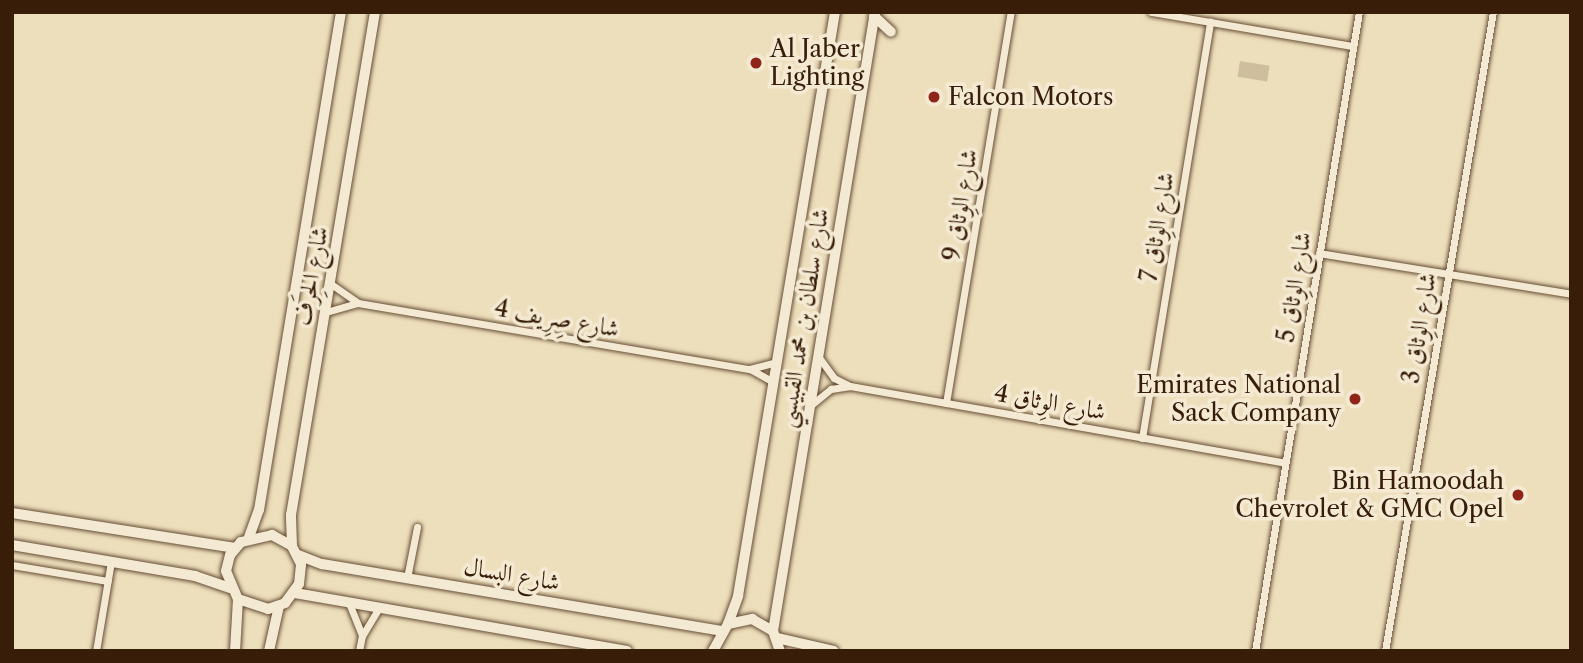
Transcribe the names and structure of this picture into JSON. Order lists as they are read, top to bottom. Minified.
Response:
{"streets":{"street":["شارع الوِثاق 9","شارع الوِثاق 7","شارع الحِرَف","شارع الوِثاق 5","شارع صِرِيف 4","شارع سلطان بن محمد القبيسي","شارع الوِثاق 3","شارع الوِثاق 4","شارع البسال"]},"crossings":[["شارع الوِثاق 9","شارع الوِثاق 4"],["شارع الوِثاق 7","شارع الوِثاق 4"],["شارع الحِرَف","شارع صِرِيف 4"],["شارع الحِرَف","شارع البسال"],["شارع الوِثاق 5","شارع الوِثاق 4"],["شارع صِرِيف 4","شارع سلطان بن محمد القبيسي"],["شارع سلطان بن محمد القبيسي","شارع الوِثاق 4"],["شارع سلطان بن محمد القبيسي","شارع البسال"]],"places":["Al Jaber Lighting","Falcon Motors","Emirates National Sack Company","Bin Hamoodah Chevrolet & GMC Opel"]}
